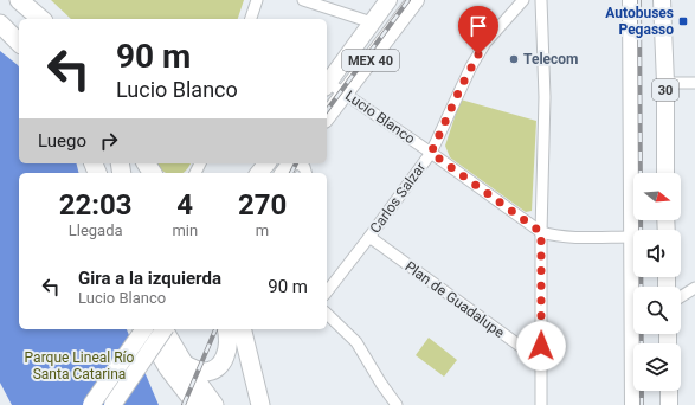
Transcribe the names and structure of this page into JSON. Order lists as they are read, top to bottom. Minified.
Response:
{"streets":{"main road":["MEX 40","30"],"street":["Lucio Blanco","Carlos Salzar","Plan de Guadalupe"]},"crossings":[["MEX 40","Lucio Blanco"],["Lucio Blanco","Carlos Salzar"],["Carlos Salzar","Plan de Guadalupe"]],"parks":["Parque Lineal Río Santa Catarina"],"places":{"transit":["Autobuses Pegasso"],"other":["Telecom"]},"north":"right","page":{"turn":["90 m","Lucio Blanco"],"then":"Luego","eta":["22:03","Llegada","4","min","270","m"],"list":[{"name":"Gira a la izquierda","note":"Lucio Blanco","value":"90 m"}]}}
